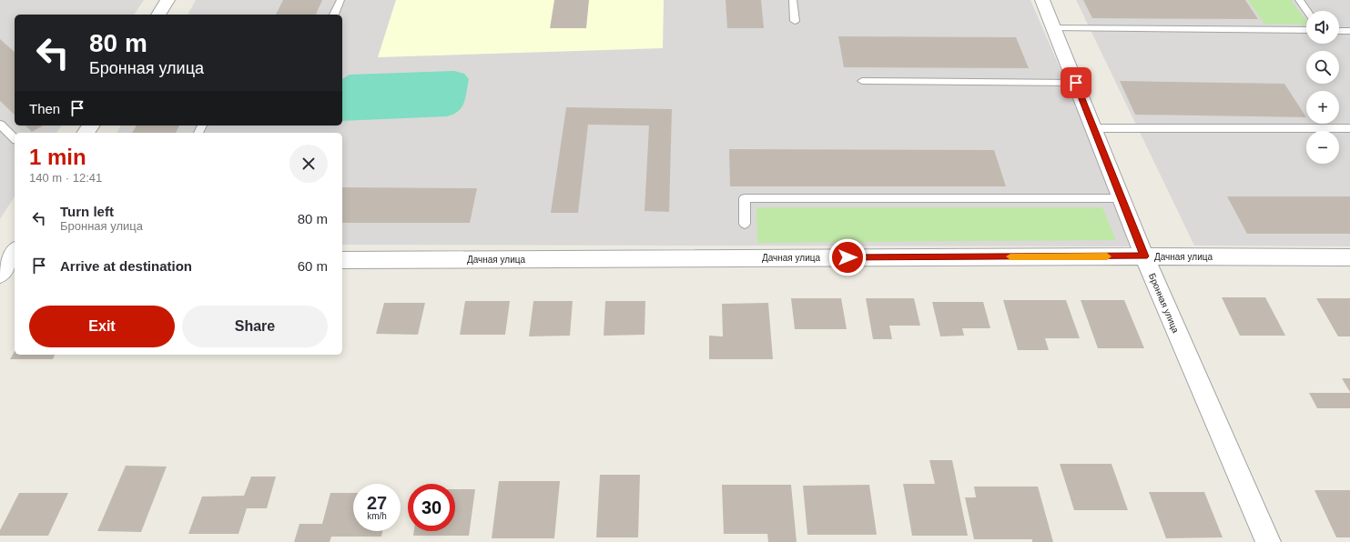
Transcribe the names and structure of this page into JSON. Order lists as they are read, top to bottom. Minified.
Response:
{"streets":{"street":["Дачная улица","Бронная улица"]},"crossings":[["Дачная улица","Бронная улица"]],"page":{"map_buttons":["+","−"],"turn":["80 m","Бронная улица"],"then":"Then","heading":["1 min","140 m · 12:41"],"list":[{"name":"Turn left","note":"Бронная улица","value":"80 m"},{"name":"Arrive at destination","value":"60 m"}],"buttons":["Exit","Share"],"speed":"27 km/h","limit":"30"}}
